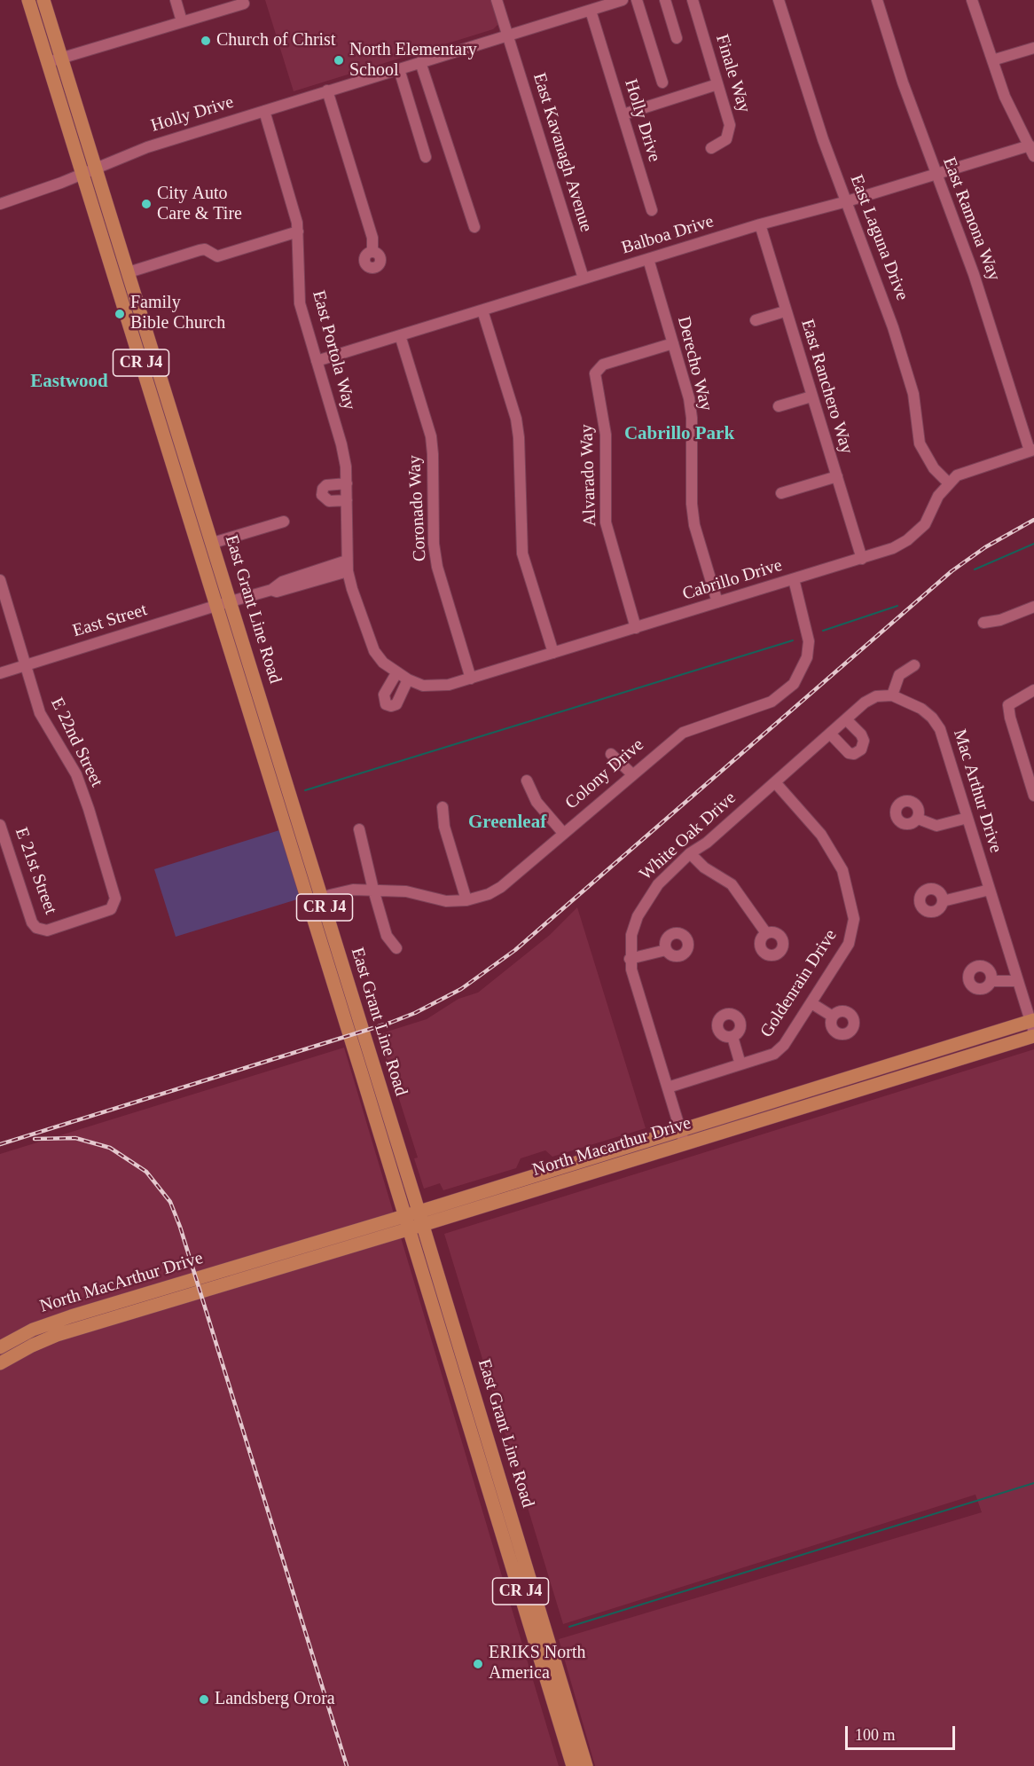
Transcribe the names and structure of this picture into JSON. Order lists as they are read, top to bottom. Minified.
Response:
{"streets":{"main road":["CR J4","East Grant Line Road","North Macarthur Drive","North MacArthur Drive"],"street":["Finale Way","Holly Drive","East Kavanagh Avenue","East Ramona Way","Balboa Drive","East Laguna Drive","East Portola Way","Derecho Way","East Ranchero Way","Alvarado Way","Coronado Way","Cabrillo Drive","East Street","E 22nd Street","Colony Drive","Mac Arthur Drive","White Oak Drive","E 21st Street","Goldenrain Drive"]},"crossings":[["Finale Way","Holly Drive"],["Holly Drive","East Kavanagh Avenue"],["Holly Drive","East Portola Way"],["Holly Drive","CR J4"],["Holly Drive","East Grant Line Road"],["East Kavanagh Avenue","Balboa Drive"],["East Ramona Way","Balboa Drive"],["East Ramona Way","Cabrillo Drive"],["Balboa Drive","East Laguna Drive"],["Balboa Drive","East Portola Way"],["Balboa Drive","Derecho Way"],["Balboa Drive","East Ranchero Way"],["Balboa Drive","Coronado Way"],["East Laguna Drive","Cabrillo Drive"],["East Portola Way","Cabrillo Drive"],["East Portola Way","East Street"],["CR J4","East Grant Line Road"],["Derecho Way","Alvarado Way"],["Derecho Way","Cabrillo Drive"],["East Ranchero Way","Cabrillo Drive"],["Alvarado Way","Cabrillo Drive"],["Coronado Way","Cabrillo Drive"],["Cabrillo Drive","Colony Drive"],["East Grant Line Road","East Street"],["East Grant Line Road","Colony Drive"],["East Grant Line Road","North Macarthur Drive"],["East Street","E 22nd Street"],["E 22nd Street","E 21st Street"],["Mac Arthur Drive","White Oak Drive"],["Mac Arthur Drive","North Macarthur Drive"],["White Oak Drive","Goldenrain Drive"],["White Oak Drive","North Macarthur Drive"],["North Macarthur Drive","North MacArthur Drive"]],"districts":["Eastwood","Cabrillo Park","Greenleaf"],"places":["Church of Christ","North Elementary School","City Auto Care & Tire","Family Bible Church","ERIKS North America","Landsberg Orora"],"scale_bar":"100 m"}
